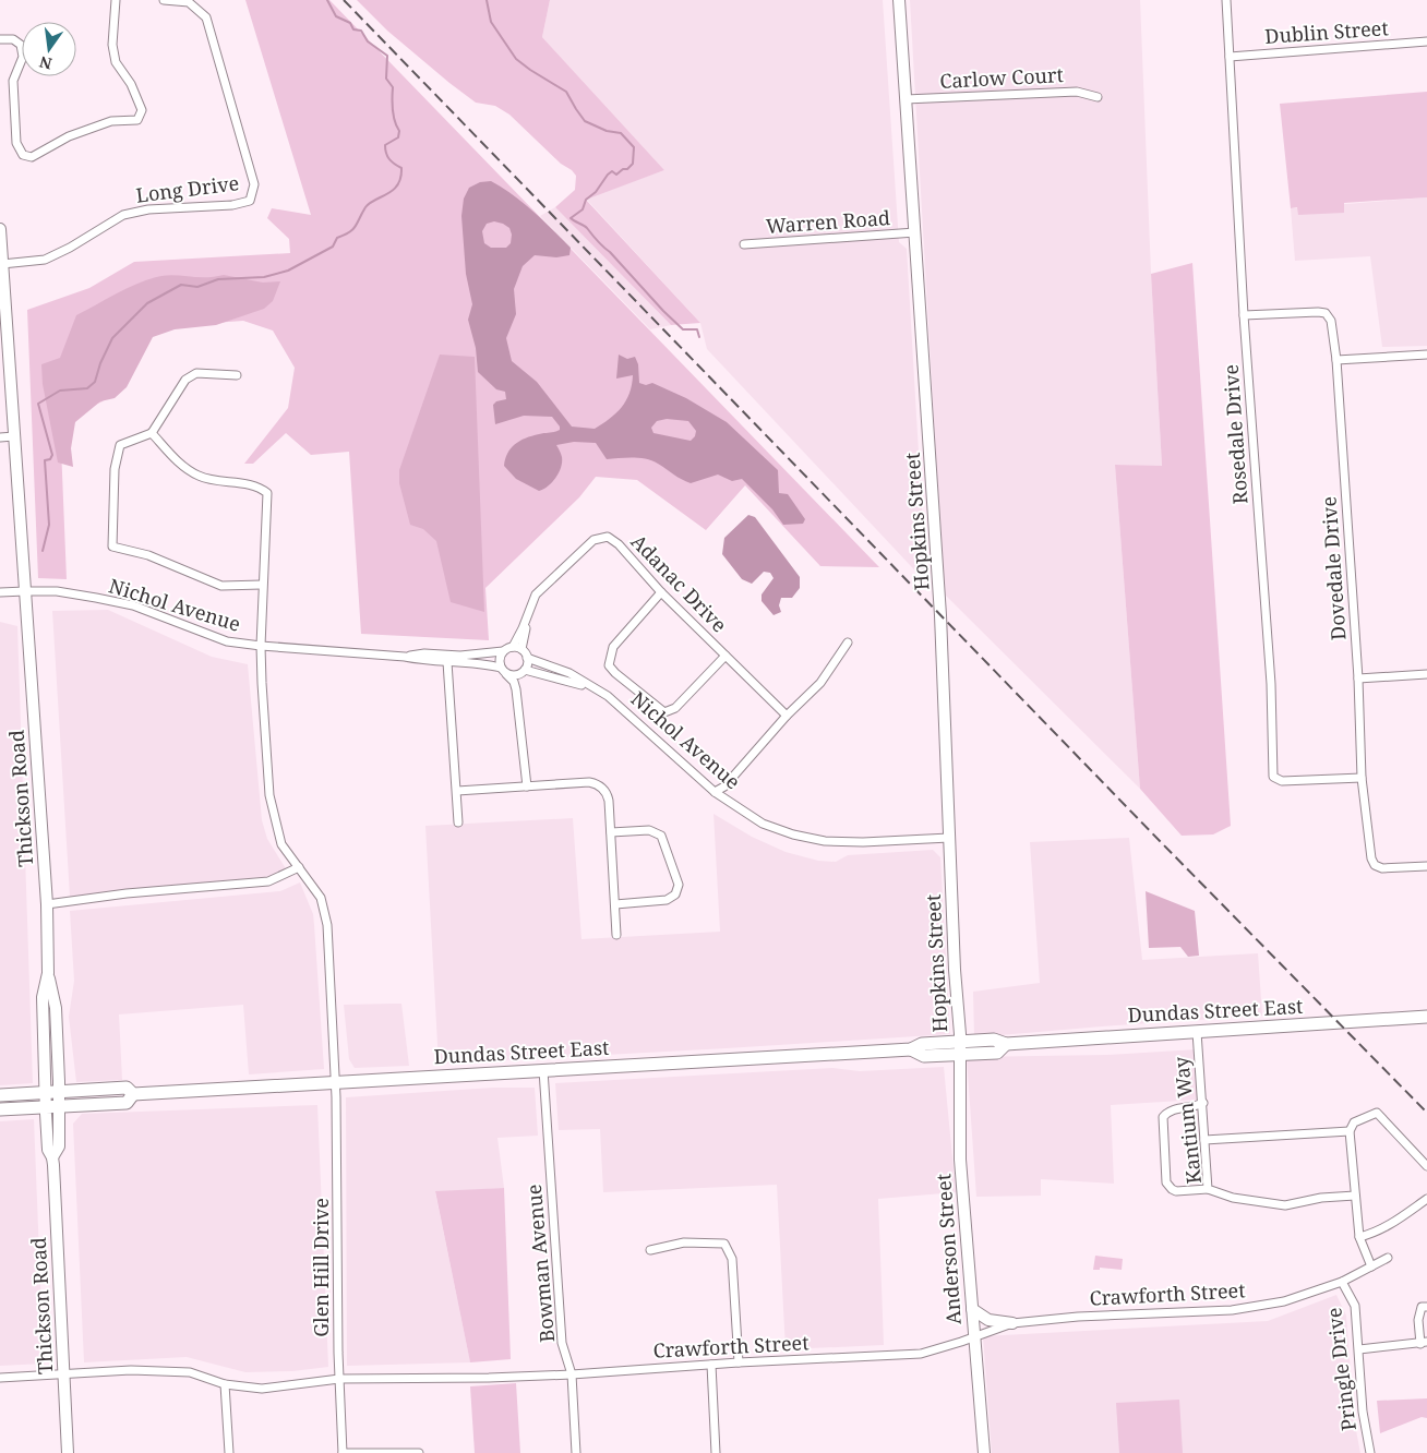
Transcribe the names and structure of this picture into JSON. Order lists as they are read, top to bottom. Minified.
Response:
{"streets":{"main road":["Hopkins Street","Thickson Road","Dundas Street East","Anderson Street"],"street":["Dublin Street","Carlow Court","Long Drive","Warren Road","Rosedale Drive","Dovedale Drive","Adanac Drive","Nichol Avenue","Kantium Way","Bowman Avenue","Glen Hill Drive","Crawforth Street","Pringle Drive"]},"crossings":[["Dublin Street","Rosedale Drive"],["Carlow Court","Hopkins Street"],["Long Drive","Thickson Road"],["Warren Road","Hopkins Street"],["Rosedale Drive","Dovedale Drive"],["Hopkins Street","Nichol Avenue"],["Hopkins Street","Dundas Street East"],["Hopkins Street","Anderson Street"],["Adanac Drive","Nichol Avenue"],["Nichol Avenue","Thickson Road"],["Nichol Avenue","Glen Hill Drive"],["Thickson Road","Dundas Street East"],["Thickson Road","Crawforth Street"],["Dundas Street East","Kantium Way"],["Dundas Street East","Anderson Street"],["Dundas Street East","Bowman Avenue"],["Dundas Street East","Glen Hill Drive"],["Anderson Street","Crawforth Street"],["Bowman Avenue","Crawforth Street"],["Glen Hill Drive","Crawforth Street"],["Crawforth Street","Pringle Drive"]],"north":"bottom"}
